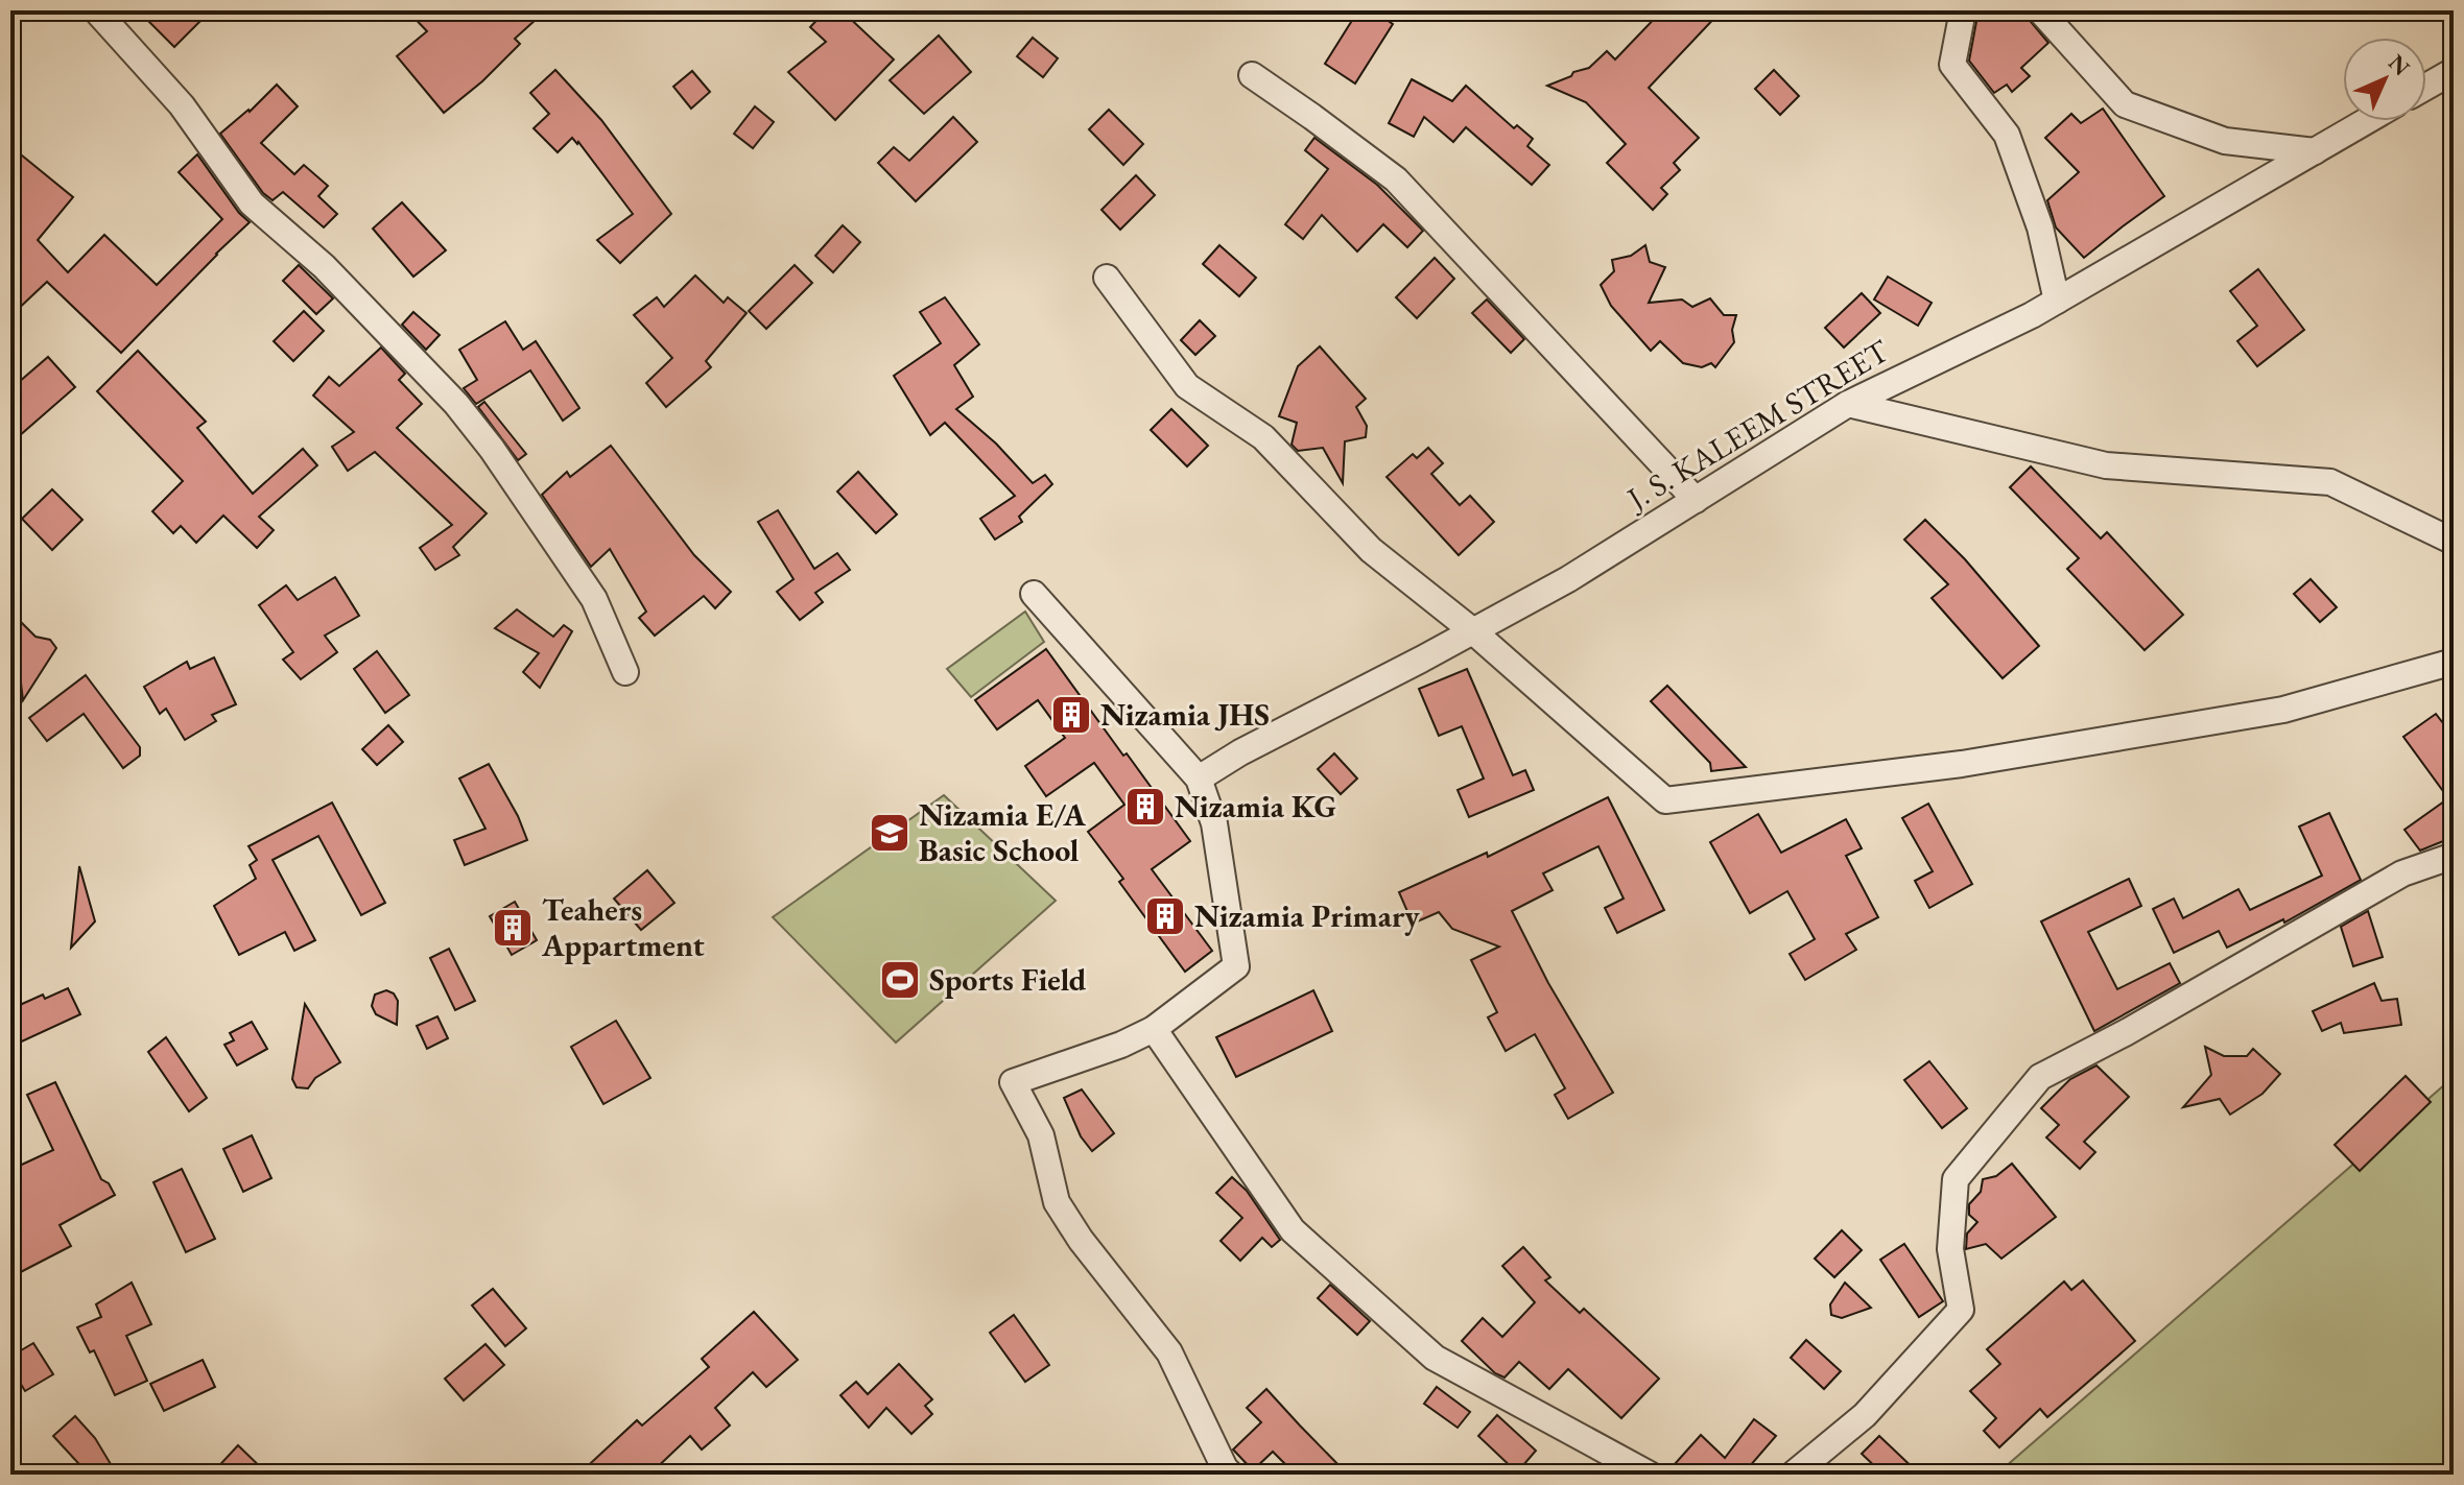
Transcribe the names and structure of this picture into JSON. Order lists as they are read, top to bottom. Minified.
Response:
{"streets":{"street":["J. S. KALEEM STREET"]},"places":{"building":["Nizamia JHS","Nizamia KG","Nizamia Primary","Teahers Appartment"],"school or university":["Nizamia E/A Basic School"],"sports":["Sports Field"]},"north":"top right"}
